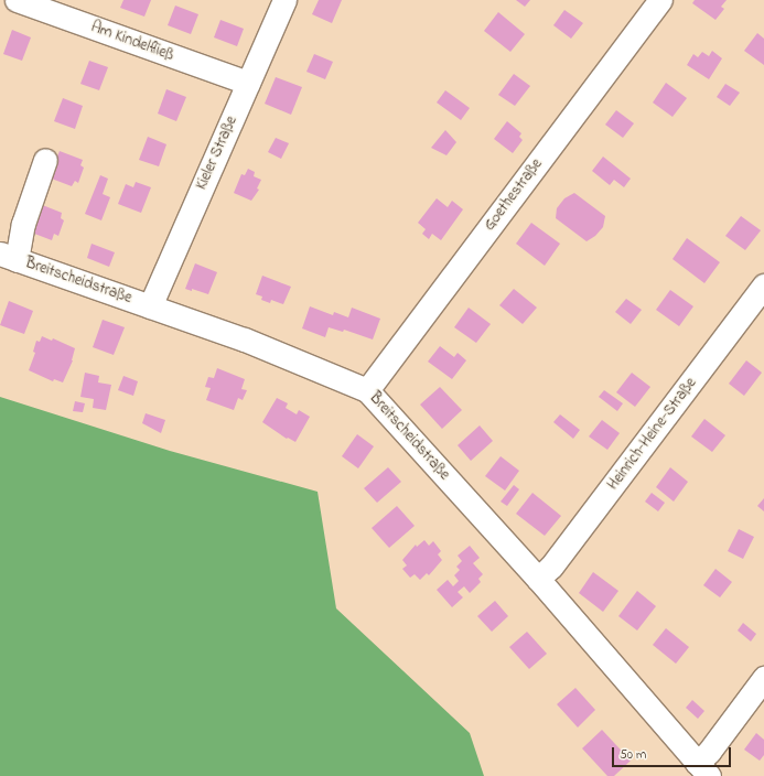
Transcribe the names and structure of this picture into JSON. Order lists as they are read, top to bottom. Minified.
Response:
{"streets":{"street":["Am Kindelfließ","Kieler Straße","Goethestraße","Breitscheidstraße","Heinrich-Heine-Straße"]},"crossings":[["Am Kindelfließ","Kieler Straße"],["Kieler Straße","Breitscheidstraße"],["Goethestraße","Breitscheidstraße"],["Breitscheidstraße","Heinrich-Heine-Straße"]],"scale_bar":"50 m"}
